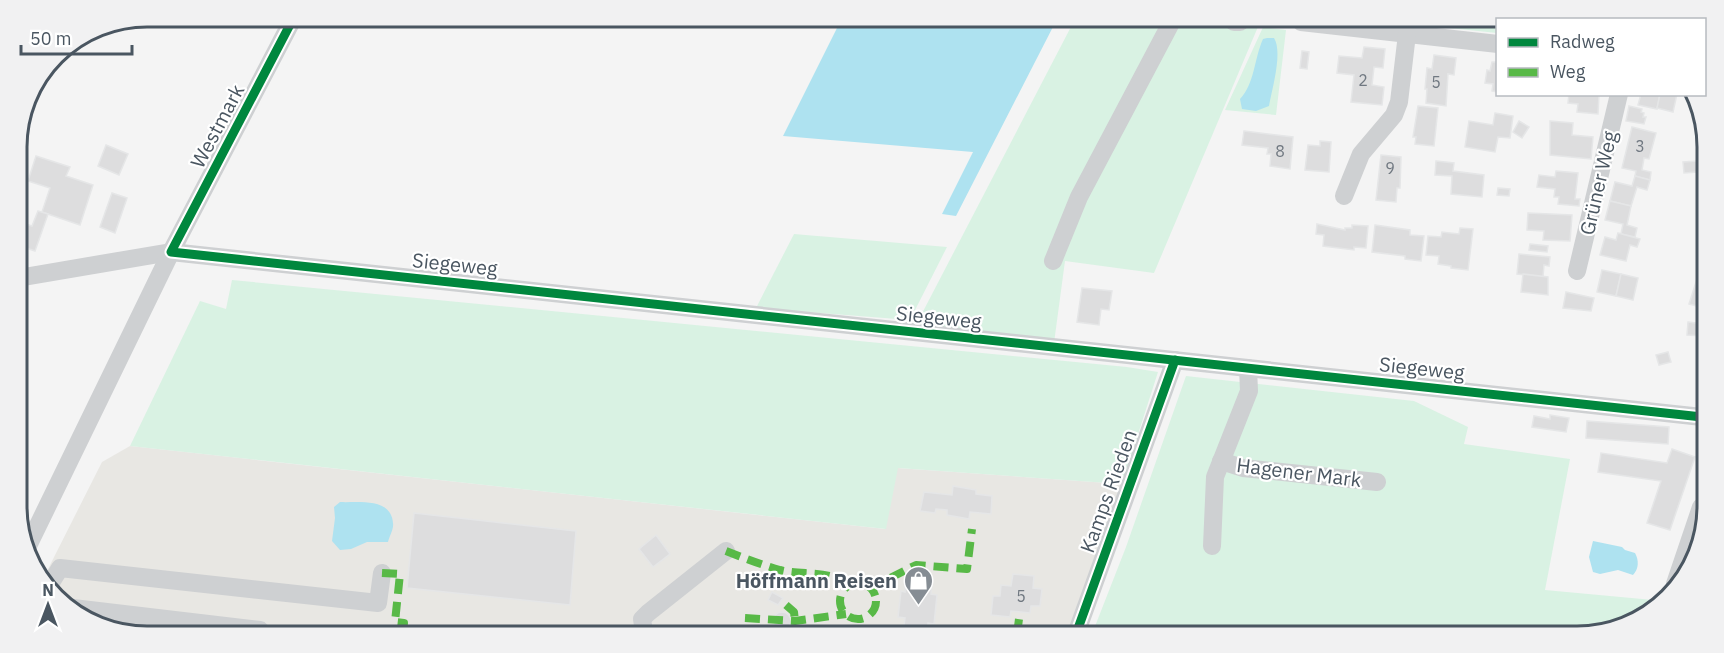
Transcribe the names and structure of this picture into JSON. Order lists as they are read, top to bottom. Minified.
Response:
{"streets":{"street":["Westmark","Grüner Weg","Siegeweg","Hagener Mark","Kamps Rieden"]},"crossings":[["Westmark","Siegeweg"],["Siegeweg","Hagener Mark"],["Siegeweg","Kamps Rieden"]],"places":{"shop":["Höffmann Reisen"]},"house_numbers":["2","5","3","8","9","5"],"legend":["Radweg","Weg"],"scale_bar":"50 m","north":"top"}
